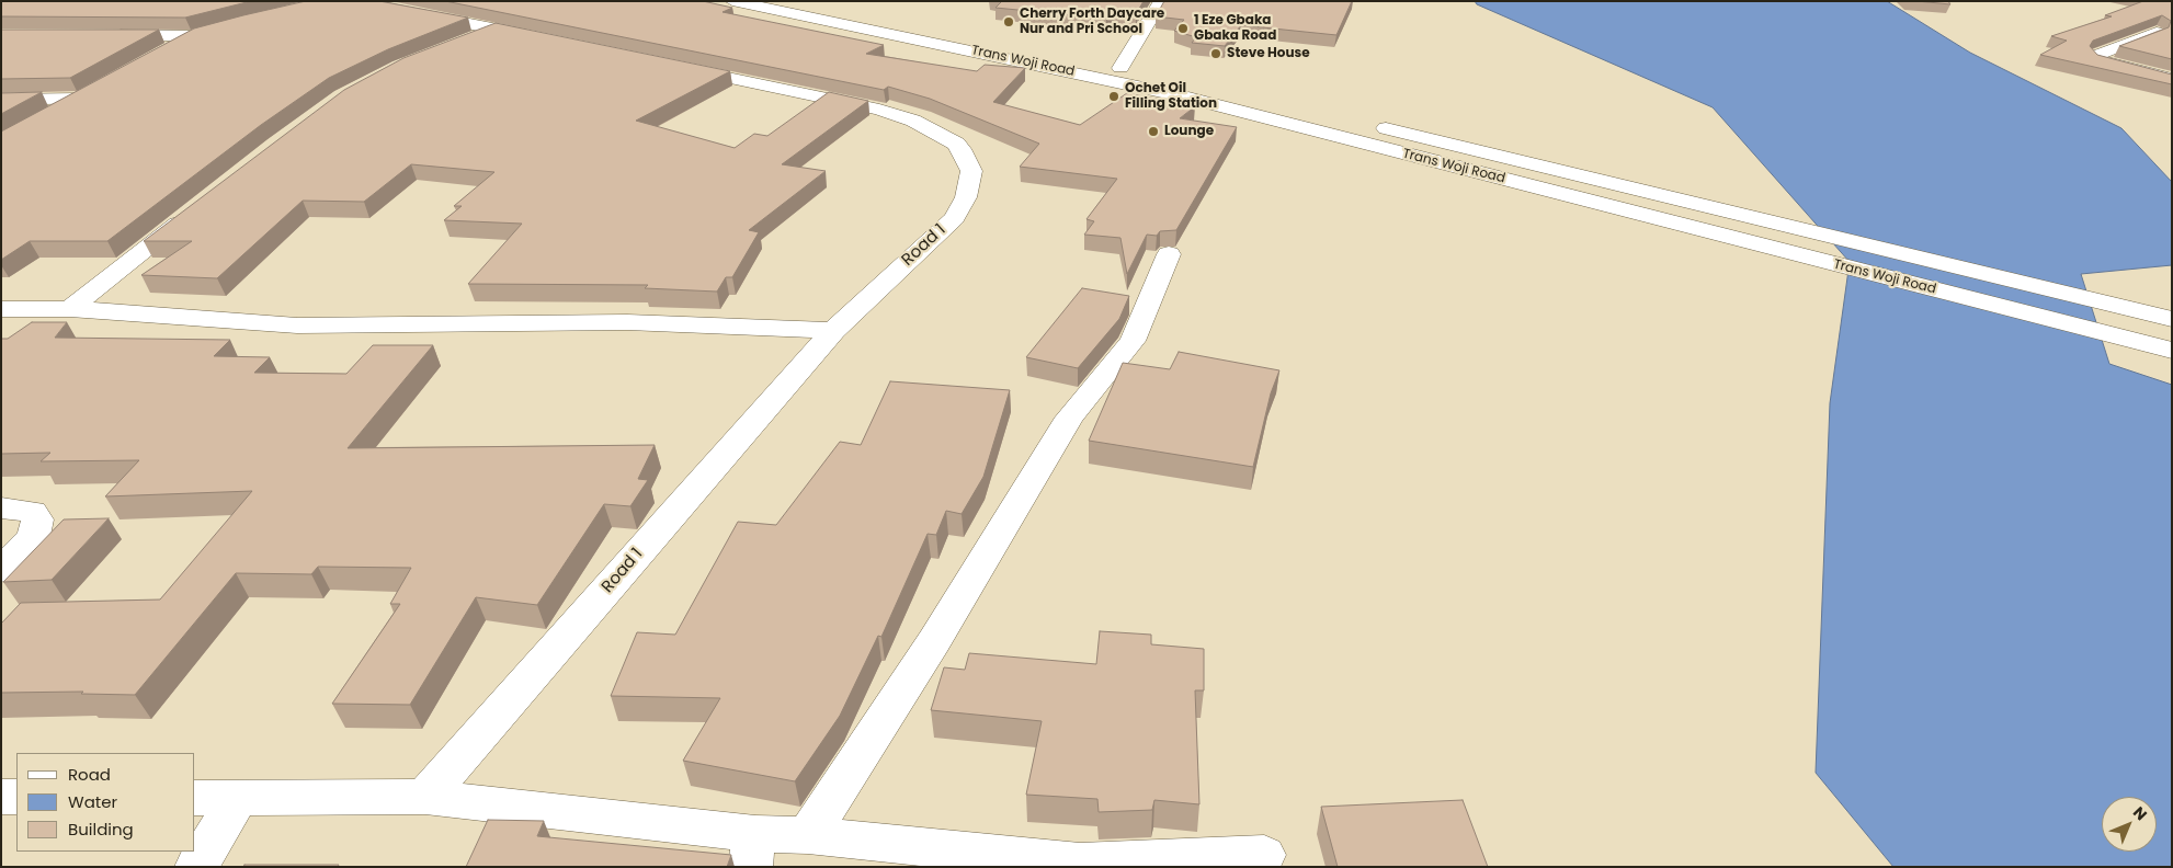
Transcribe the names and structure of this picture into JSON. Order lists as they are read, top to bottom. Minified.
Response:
{"streets":{"street":["Trans Woji Road","Road 1"]},"places":["Cherry Forth Daycare Nur and Pri School","1 Eze Gbaka Gbaka Road","Steve House","Ochet Oil Filling Station","Lounge"],"legend":["Road","Water","Building"],"north":"top right"}
